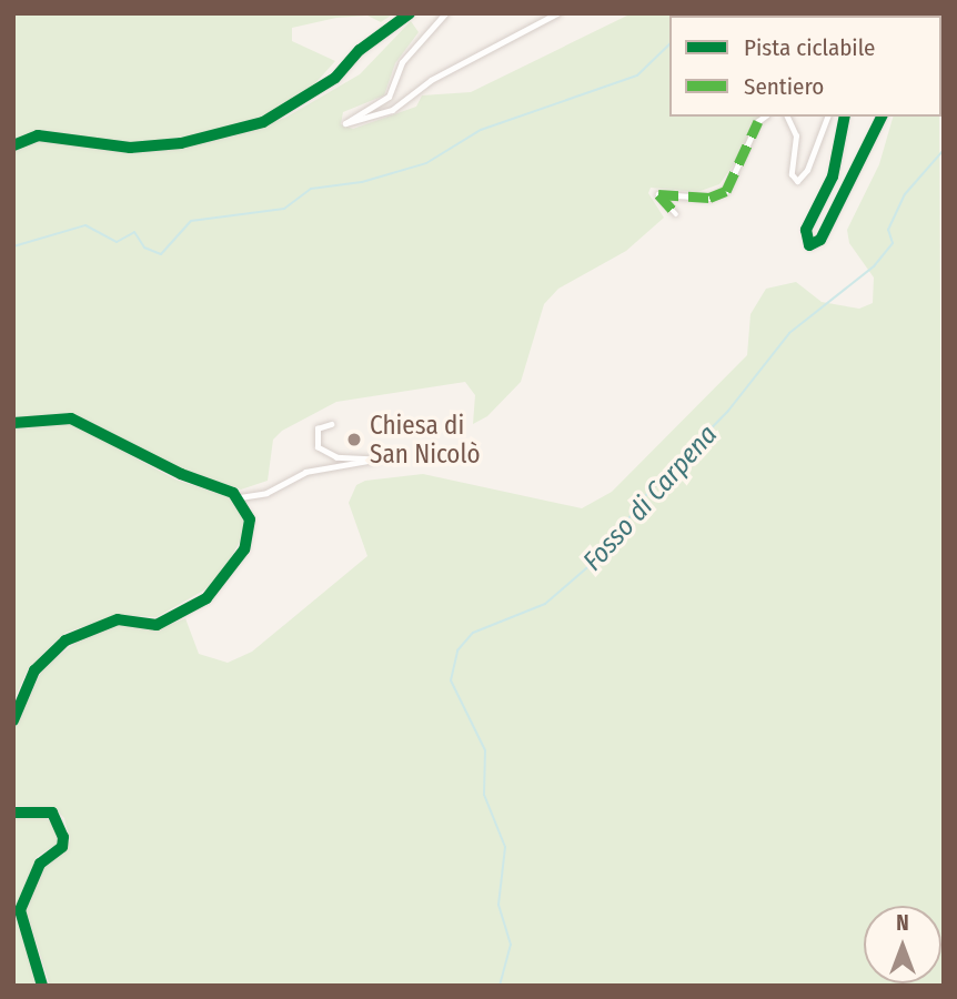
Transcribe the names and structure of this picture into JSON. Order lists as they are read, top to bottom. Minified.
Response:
{"water":["Fosso di Carpena"],"places":["Chiesa di San Nicolò"],"legend":["Pista ciclabile","Sentiero"],"north":"top"}
